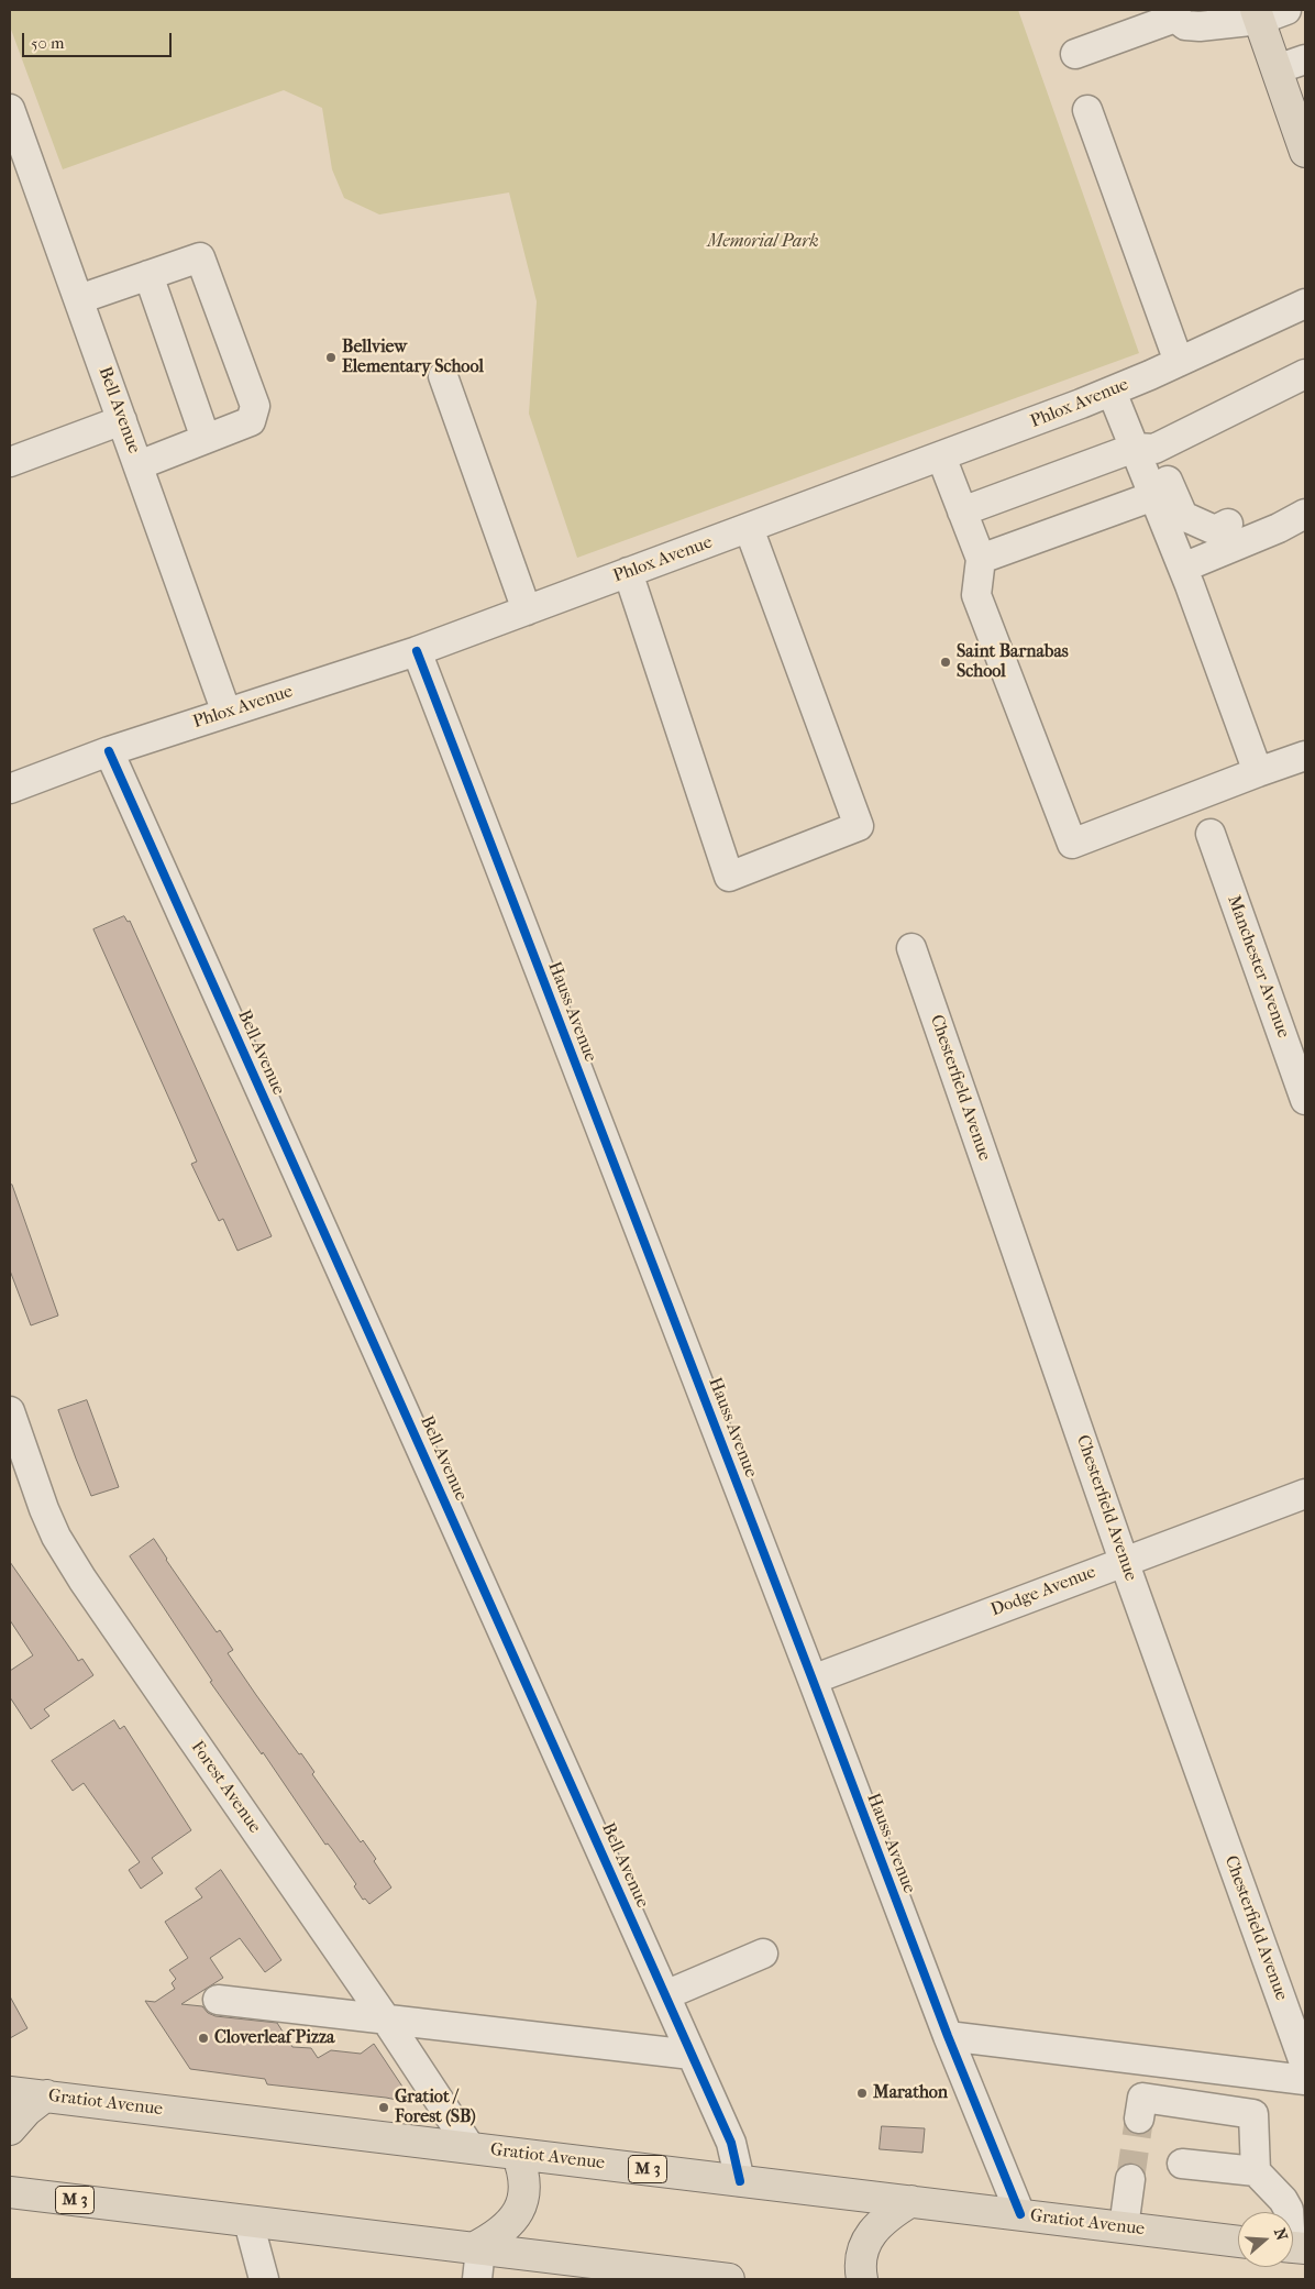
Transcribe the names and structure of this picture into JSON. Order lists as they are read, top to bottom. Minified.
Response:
{"streets":{"main road":["Gratiot Avenue","M 3"],"street":["Phlox Avenue","Bell Avenue","Manchester Avenue","Hauss Avenue","Chesterfield Avenue","Dodge Avenue","Forest Avenue"]},"crossings":[["Phlox Avenue","Bell Avenue"],["Phlox Avenue","Hauss Avenue"],["Bell Avenue","Gratiot Avenue"],["Hauss Avenue","Dodge Avenue"],["Hauss Avenue","Gratiot Avenue"],["Chesterfield Avenue","Dodge Avenue"],["Forest Avenue","Gratiot Avenue"]],"parks":["Memorial Park"],"places":["Bellview Elementary School","Saint Barnabas School","Cloverleaf Pizza","Marathon","Gratiot / Forest (SB)"],"scale_bar":"50 m","north":"right"}
